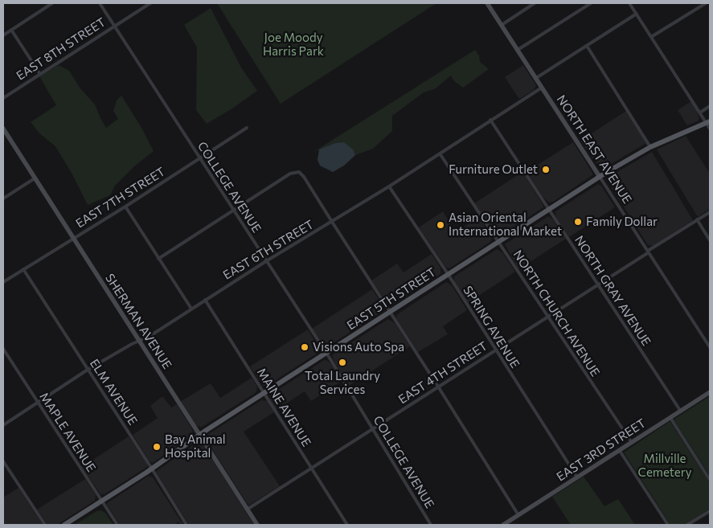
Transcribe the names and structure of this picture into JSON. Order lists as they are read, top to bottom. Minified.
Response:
{"streets":{"main road":["EAST 5TH STREET"],"street":["EAST 8TH STREET","NORTH EAST AVENUE","COLLEGE AVENUE","EAST 7TH STREET","EAST 6TH STREET","NORTH GRAY AVENUE","NORTH CHURCH AVENUE","SHERMAN AVENUE","SPRING AVENUE","EAST 4TH STREET","ELM AVENUE","MAINE AVENUE","MAPLE AVENUE","EAST 3RD STREET"]},"crossings":[["EAST 8TH STREET","COLLEGE AVENUE"],["NORTH EAST AVENUE","EAST 6TH STREET"],["NORTH EAST AVENUE","EAST 5TH STREET"],["NORTH EAST AVENUE","EAST 4TH STREET"],["COLLEGE AVENUE","EAST 7TH STREET"],["COLLEGE AVENUE","EAST 6TH STREET"],["COLLEGE AVENUE","EAST 5TH STREET"],["COLLEGE AVENUE","EAST 4TH STREET"],["EAST 7TH STREET","SHERMAN AVENUE"],["EAST 7TH STREET","ELM AVENUE"],["EAST 6TH STREET","NORTH GRAY AVENUE"],["EAST 6TH STREET","NORTH CHURCH AVENUE"],["EAST 6TH STREET","SHERMAN AVENUE"],["EAST 6TH STREET","SPRING AVENUE"],["EAST 6TH STREET","ELM AVENUE"],["EAST 6TH STREET","MAINE AVENUE"],["EAST 6TH STREET","MAPLE AVENUE"],["NORTH GRAY AVENUE","EAST 5TH STREET"],["NORTH GRAY AVENUE","EAST 4TH STREET"],["NORTH GRAY AVENUE","EAST 3RD STREET"],["EAST 5TH STREET","NORTH CHURCH AVENUE"],["EAST 5TH STREET","SHERMAN AVENUE"],["EAST 5TH STREET","SPRING AVENUE"],["EAST 5TH STREET","ELM AVENUE"],["EAST 5TH STREET","MAINE AVENUE"],["EAST 5TH STREET","MAPLE AVENUE"],["NORTH CHURCH AVENUE","EAST 4TH STREET"],["NORTH CHURCH AVENUE","EAST 3RD STREET"],["SHERMAN AVENUE","EAST 4TH STREET"],["SPRING AVENUE","EAST 4TH STREET"],["SPRING AVENUE","EAST 3RD STREET"],["EAST 4TH STREET","MAINE AVENUE"]],"parks":["Joe Moody Harris Park","Millville Cemetery"],"places":["Furniture Outlet","Family Dollar","Asian Oriental International Market","Visions Auto Spa","Total Laundry Services","Bay Animal Hospital"]}
